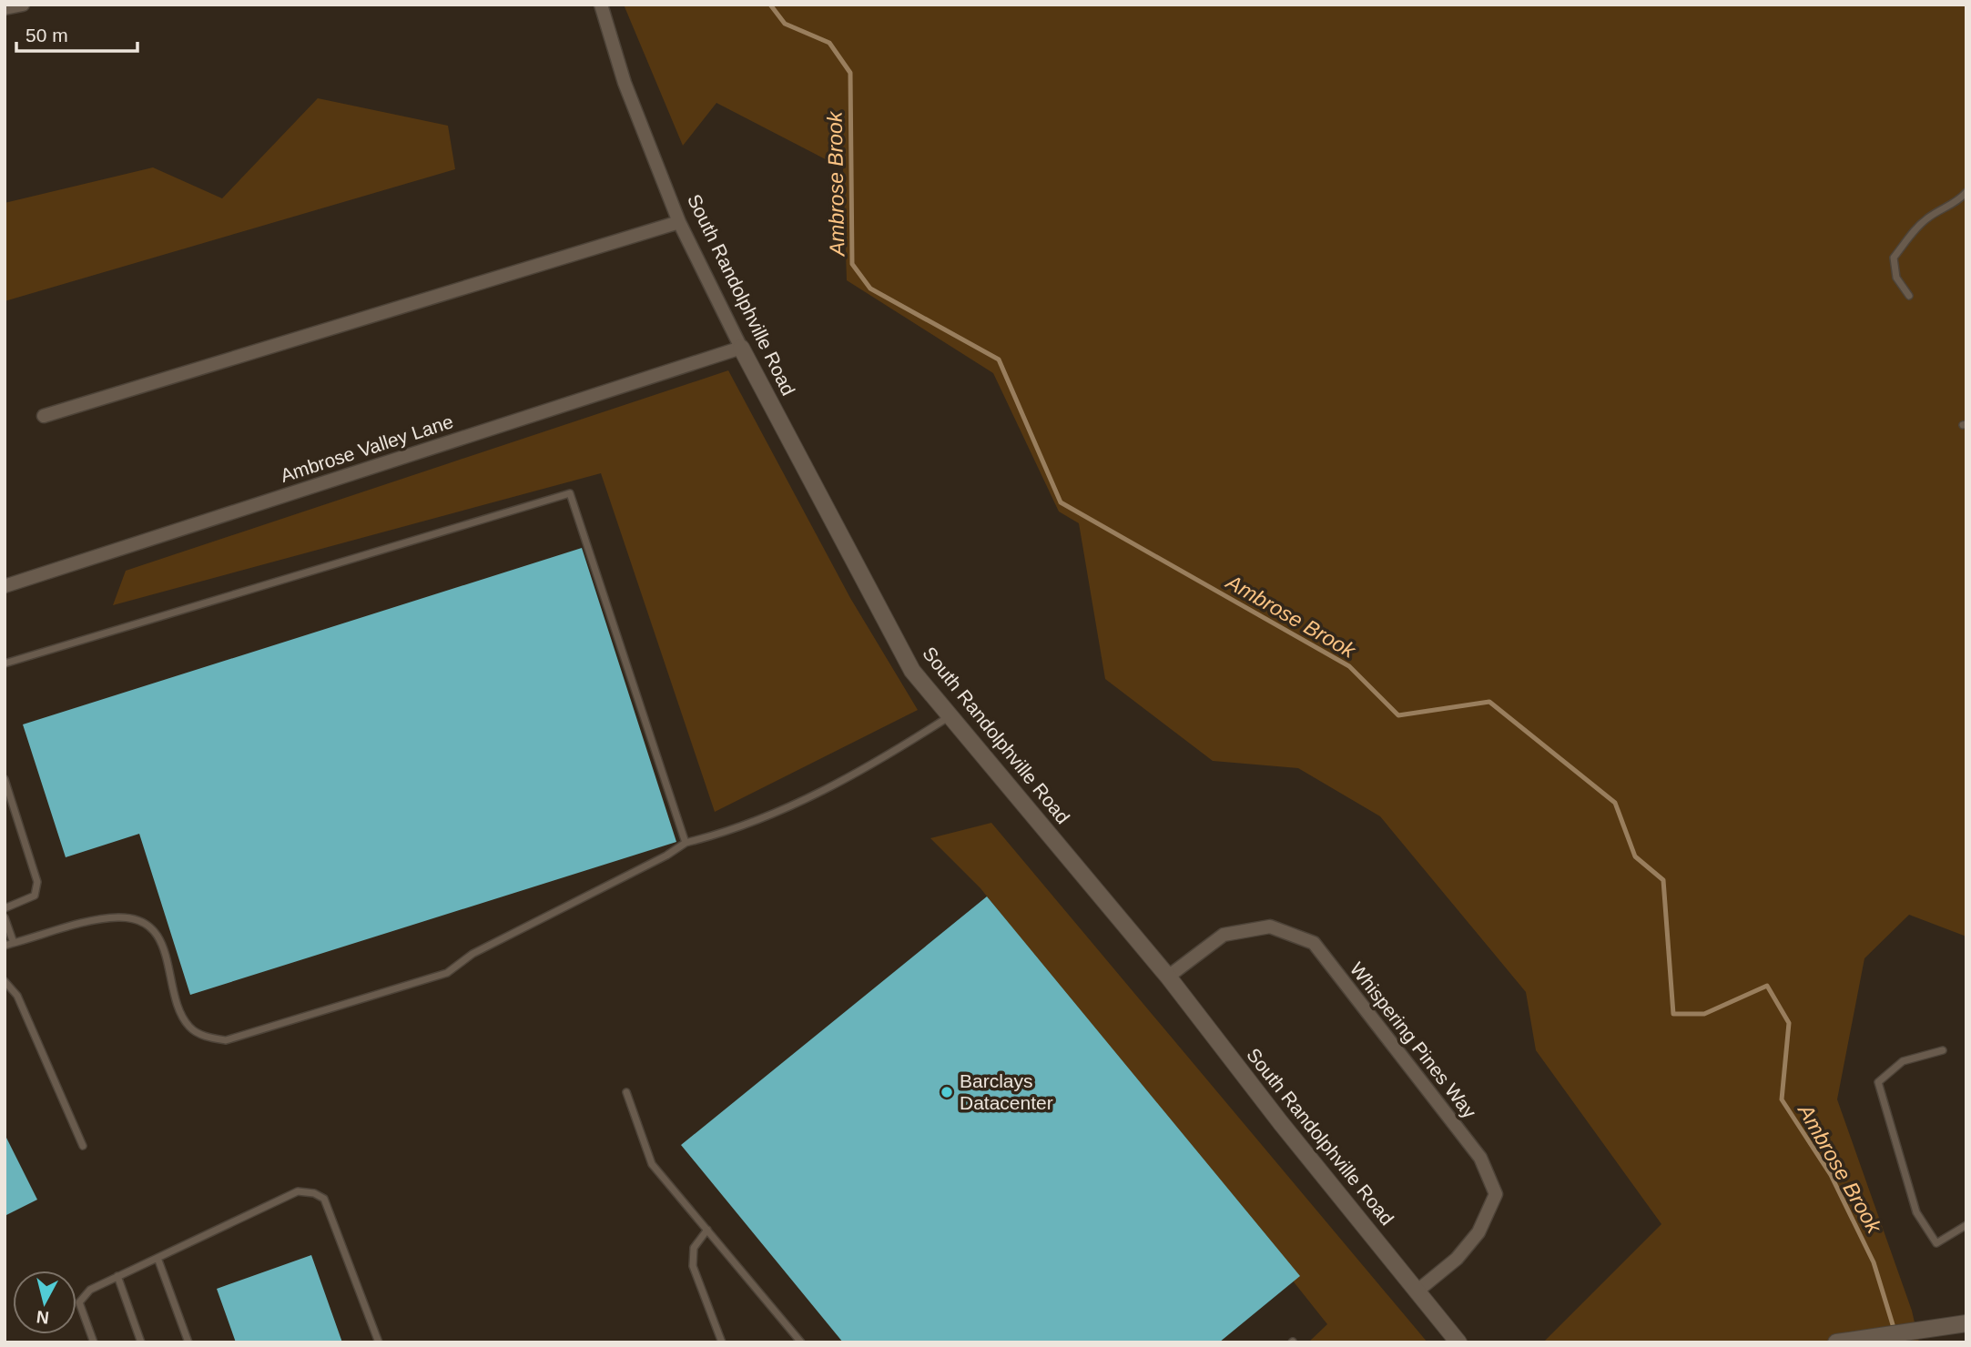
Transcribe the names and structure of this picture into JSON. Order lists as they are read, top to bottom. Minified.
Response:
{"streets":{"street":["South Randolphville Road","Ambrose Valley Lane","Whispering Pines Way"]},"crossings":[["South Randolphville Road","Ambrose Valley Lane"],["South Randolphville Road","Whispering Pines Way"]],"water":["Ambrose Brook"],"places":["Barclays Datacenter"],"scale_bar":"50 m","north":"bottom"}
